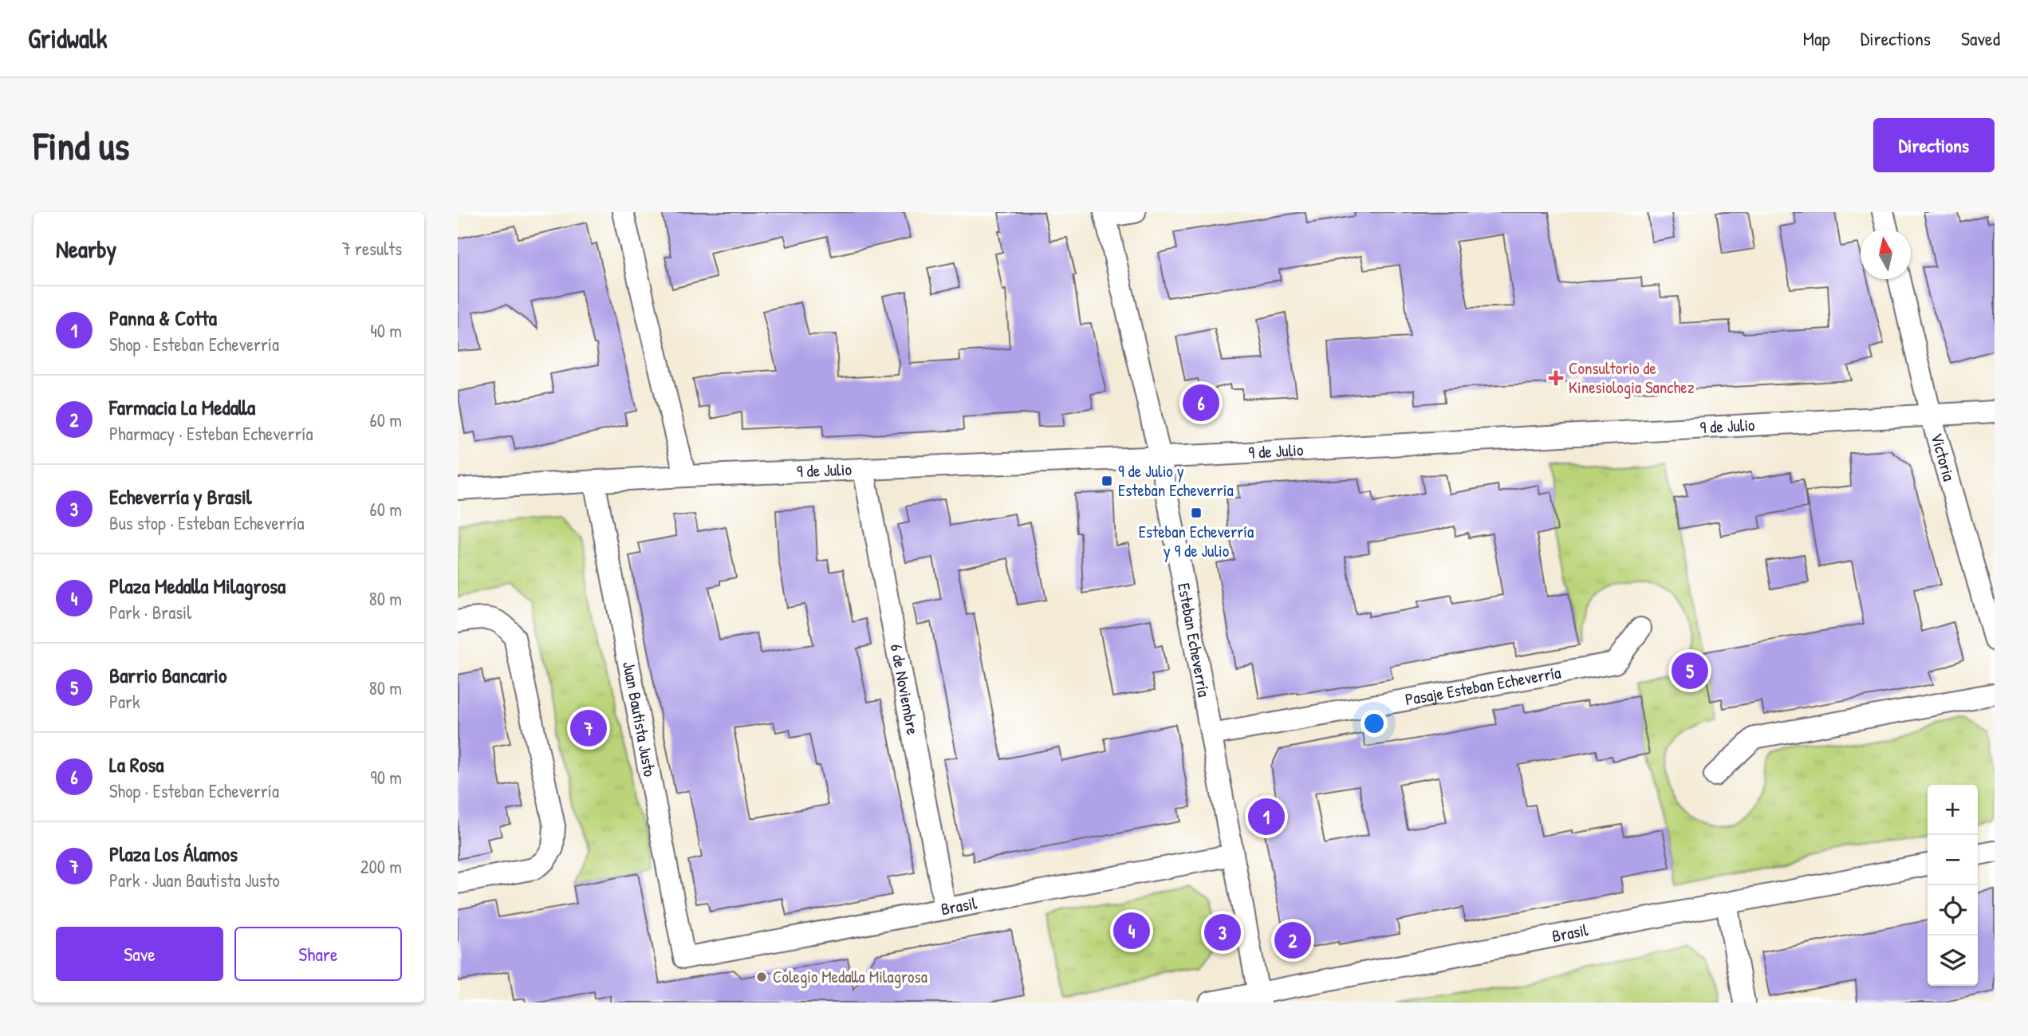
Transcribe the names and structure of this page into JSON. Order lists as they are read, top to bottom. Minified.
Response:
{"streets":{"street":["9 de Julio","Victoria","Esteban Echeverría","Pasaje Esteban Echeverría","6 de Noviembre","Juan Bautista Justo","Brasil"]},"crossings":[["9 de Julio","Victoria"],["9 de Julio","Esteban Echeverría"],["9 de Julio","6 de Noviembre"],["9 de Julio","Juan Bautista Justo"],["Esteban Echeverría","Pasaje Esteban Echeverría"],["Esteban Echeverría","Brasil"],["6 de Noviembre","Brasil"],["Juan Bautista Justo","Brasil"]],"places":{"health":["Consultorio de Kinesiologia Sanchez"],"transit":["9 de Julio y Esteban Echeverría","Esteban Echeverría y 9 de Julio"],"other":["Colegio Medalla Milagrosa"]},"north":"top","page":{"header":"Gridwalk","nav":["Map","Directions","Saved"],"buttons":["Directions",["Save","Share"]],"title":"Find us","heading":["Nearby","7 results"],"list":[{"mark":"1","name":"Panna & Cotta","note":"Shop · Esteban Echeverría","value":"40 m"},{"mark":"2","name":"Farmacia La Medalla","note":"Pharmacy · Esteban Echeverría","value":"60 m"},{"mark":"3","name":"Echeverría y Brasil","note":"Bus stop · Esteban Echeverría","value":"60 m"},{"mark":"4","name":"Plaza Medalla Milagrosa","note":"Park · Brasil","value":"80 m"},{"mark":"5","name":"Barrio Bancario","note":"Park","value":"80 m"},{"mark":"6","name":"La Rosa","note":"Shop · Esteban Echeverría","value":"90 m"},{"mark":"7","name":"Plaza Los Álamos","note":"Park · Juan Bautista Justo","value":"200 m"}],"pins":["6","5","7","1","4","3","2"],"map_buttons":["+","−"]}}
